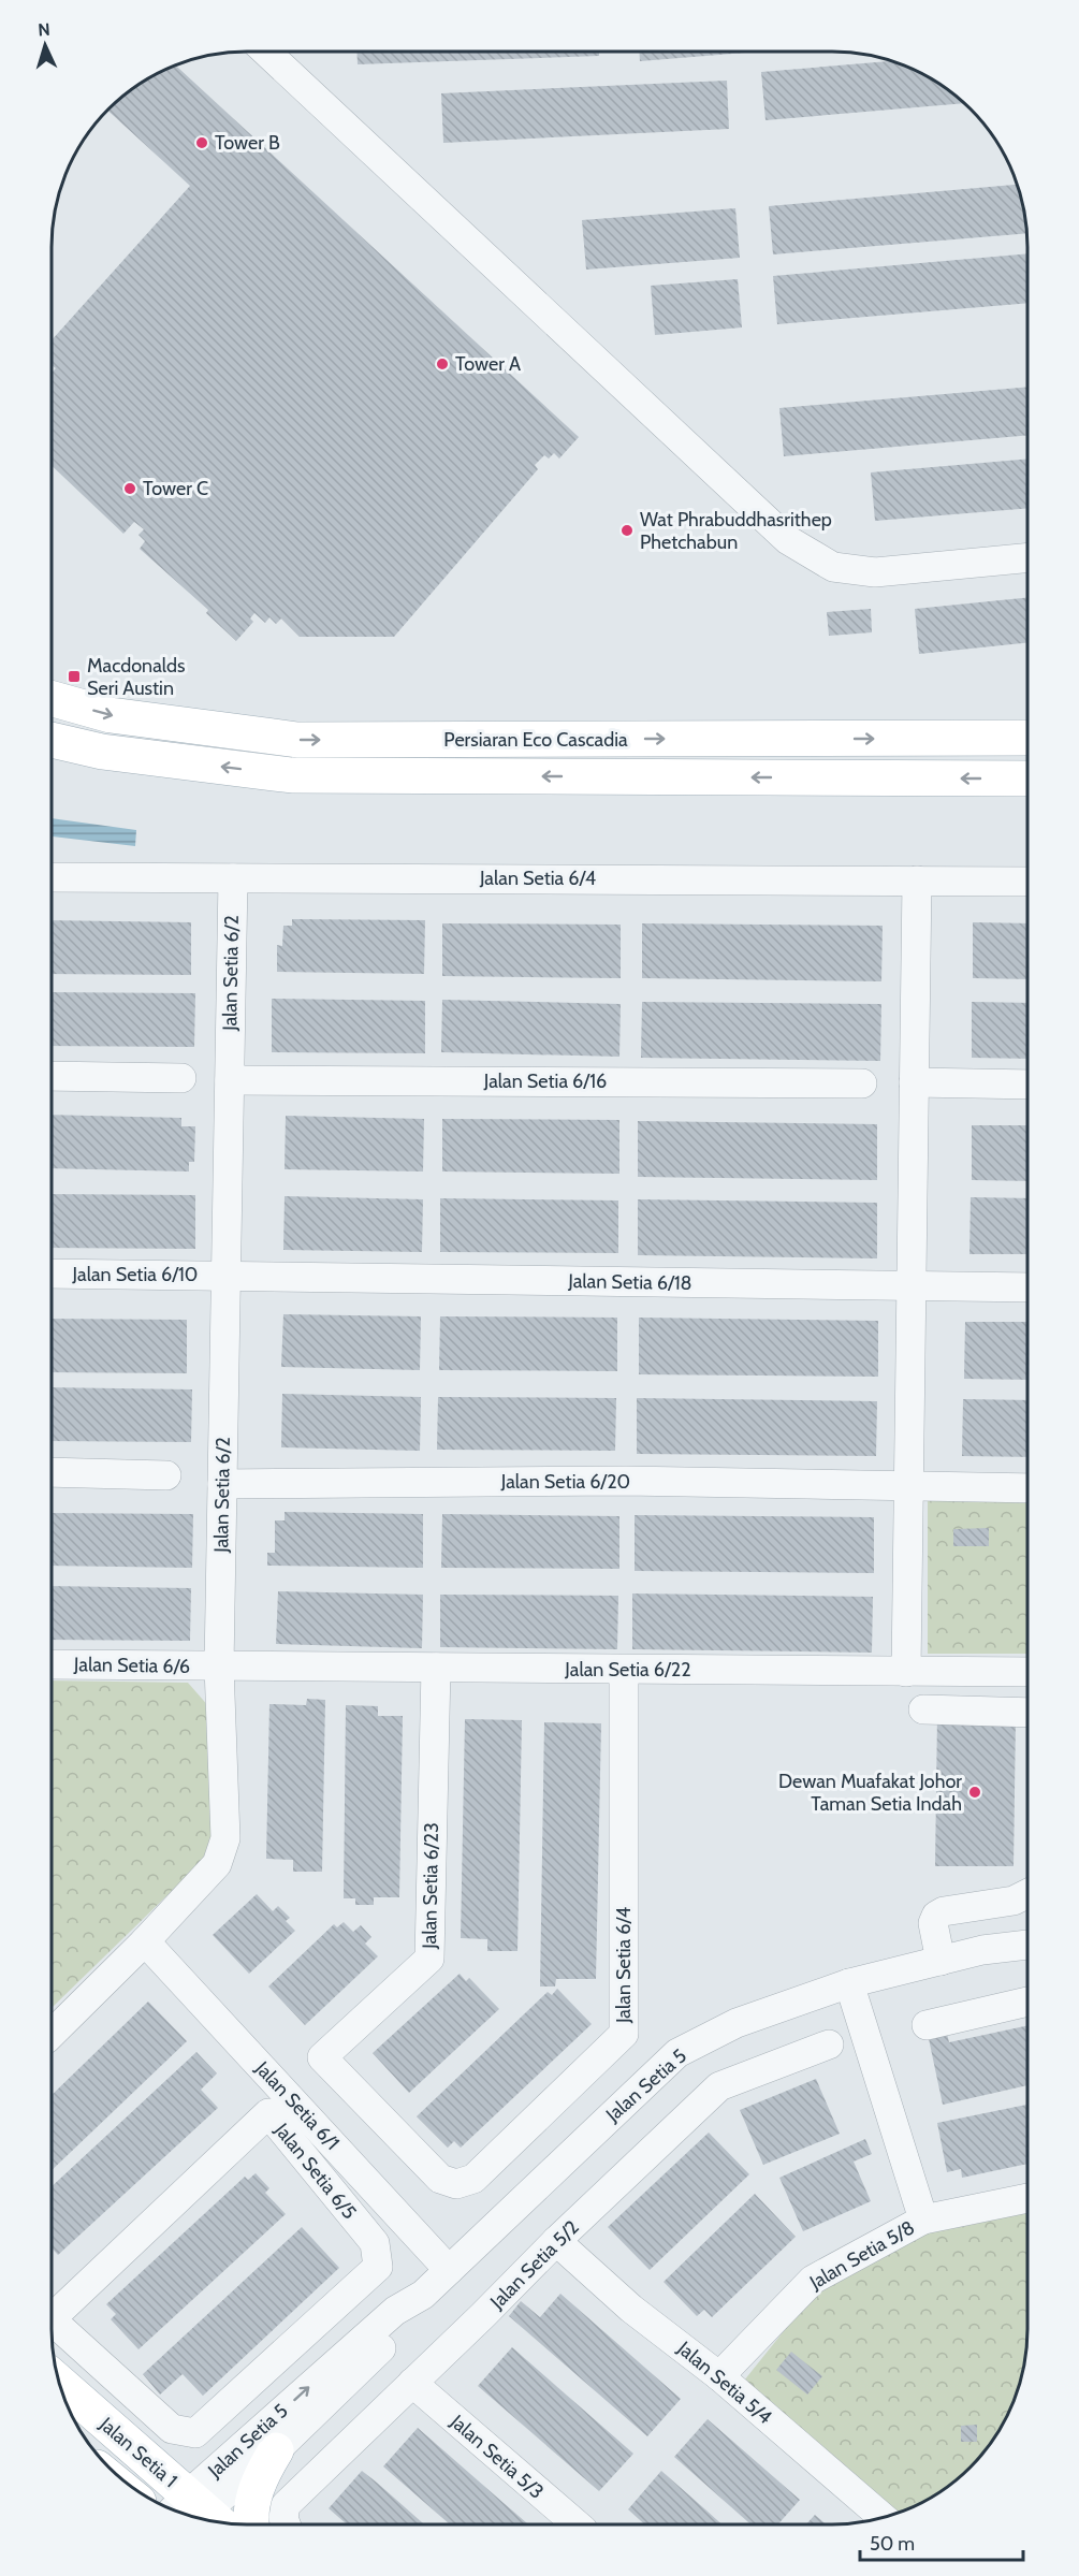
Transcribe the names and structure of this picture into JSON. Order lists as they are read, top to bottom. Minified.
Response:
{"streets":{"main road":["Persiaran Eco Cascadia","Jalan Setia 1"],"street":["Jalan Setia 6/4","Jalan Setia 6/2","Jalan Setia 6/16","Jalan Setia 6/10","Jalan Setia 6/18","Jalan Setia 6/20","Jalan Setia 6/6","Jalan Setia 6/22","Jalan Setia 6/23","Jalan Setia 5","Jalan Setia 6/1","Jalan Setia 6/5","Jalan Setia 5/8","Jalan Setia 5/2","Jalan Setia 5/4","Jalan Setia 5/3"]},"crossings":[["Jalan Setia 6/4","Jalan Setia 6/2"],["Jalan Setia 6/4","Jalan Setia 6/22"],["Jalan Setia 6/4","Jalan Setia 6/23"],["Jalan Setia 6/2","Jalan Setia 6/16"],["Jalan Setia 6/2","Jalan Setia 6/10"],["Jalan Setia 6/2","Jalan Setia 6/18"],["Jalan Setia 6/2","Jalan Setia 6/20"],["Jalan Setia 6/2","Jalan Setia 6/6"],["Jalan Setia 6/2","Jalan Setia 6/22"],["Jalan Setia 6/2","Jalan Setia 6/1"],["Jalan Setia 6/10","Jalan Setia 6/18"],["Jalan Setia 6/6","Jalan Setia 6/22"],["Jalan Setia 6/22","Jalan Setia 6/23"],["Jalan Setia 5","Jalan Setia 6/1"],["Jalan Setia 5","Jalan Setia 1"],["Jalan Setia 5/8","Jalan Setia 5/4"],["Jalan Setia 5/2","Jalan Setia 5/4"],["Jalan Setia 5/2","Jalan Setia 5/3"]],"places":{"other":["Tower B","Tower A","Tower C","Wat Phrabuddhasrithep Phetchabun","Dewan Muafakat Johor Taman Setia Indah"],"transit":["Macdonalds Seri Austin"]},"scale_bar":"50 m","north":"top"}
